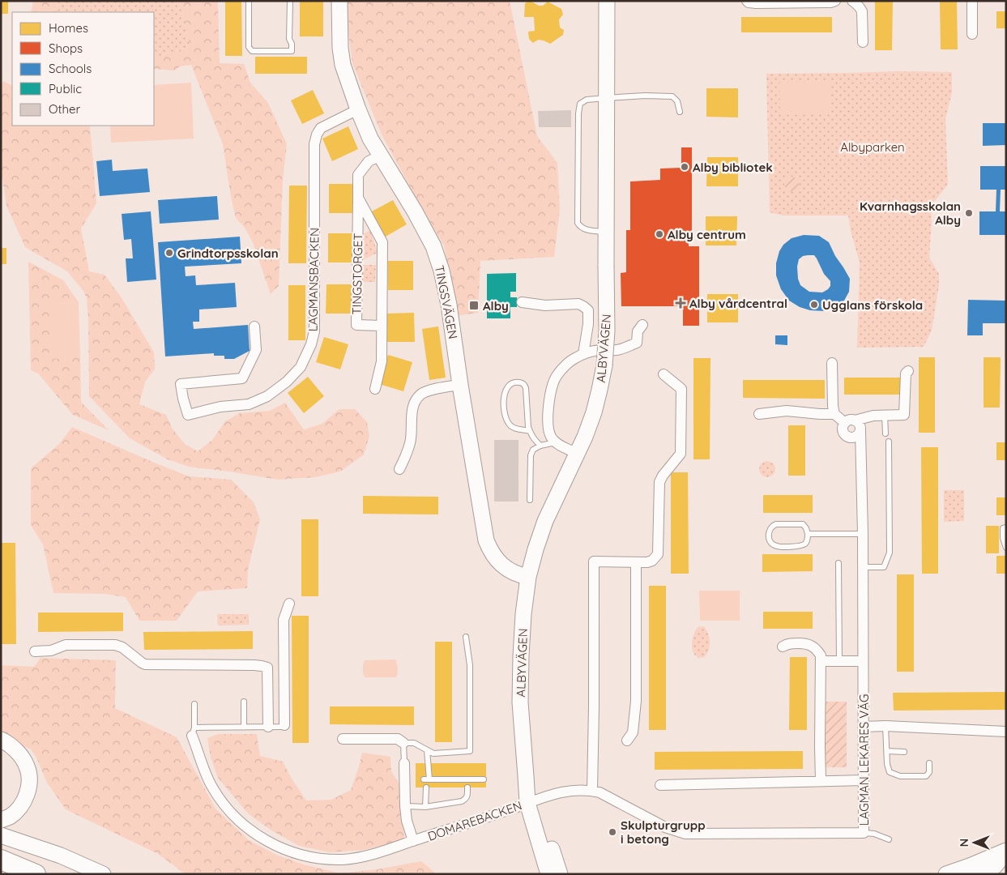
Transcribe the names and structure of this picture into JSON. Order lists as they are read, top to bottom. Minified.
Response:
{"streets":{"street":["TINGSTORGET","LAGMANSBACKEN","TINGSVÄGEN","ALBYVÄGEN","LAGMAN LEKARES VÄG","DOMAREBACKEN"]},"crossings":[["TINGSTORGET","TINGSVÄGEN"],["LAGMANSBACKEN","TINGSVÄGEN"],["TINGSVÄGEN","ALBYVÄGEN"],["ALBYVÄGEN","LAGMAN LEKARES VÄG"],["ALBYVÄGEN","DOMAREBACKEN"],["LAGMAN LEKARES VÄG","DOMAREBACKEN"]],"parks":["Albyparken"],"places":{"other":["Alby bibliotek","Kvarnhagsskolan Alby","Alby centrum","Grindtorpsskolan","Ugglans förskola","Skulpturgrupp i betong"],"health":["Alby vårdcentral"],"transit":["Alby"]},"legend":["Homes","Shops","Schools","Public","Other"],"north":"left"}
